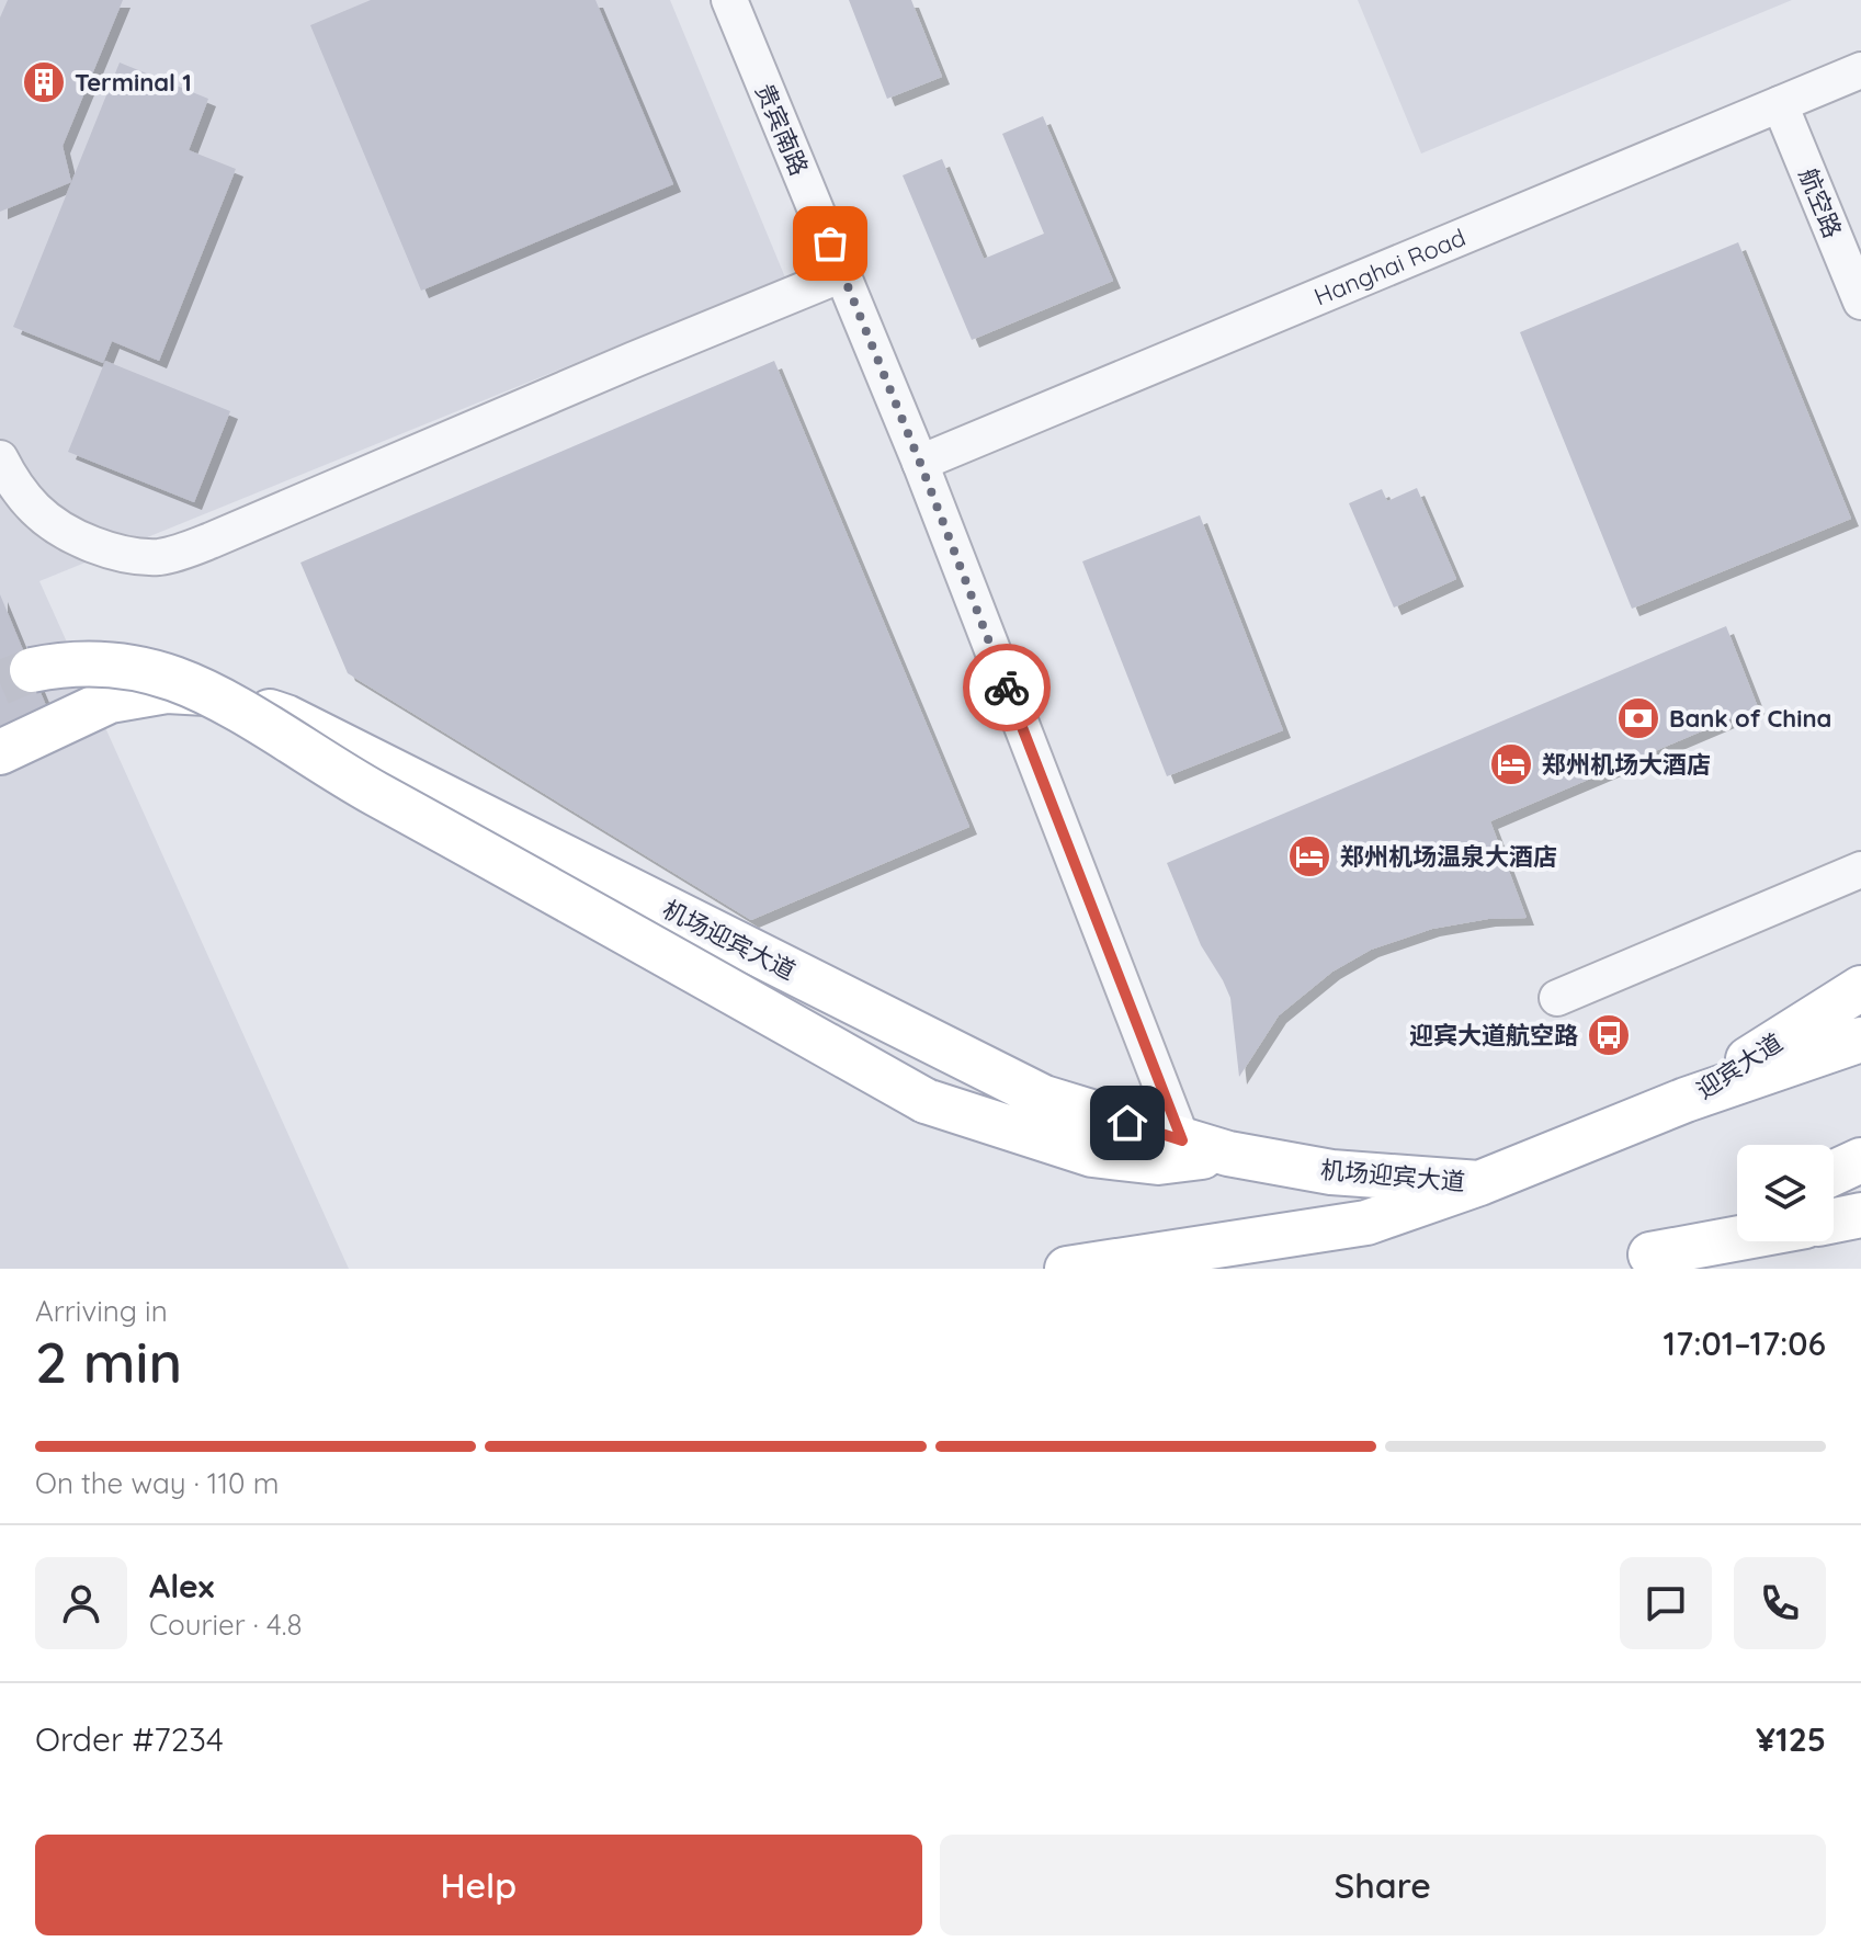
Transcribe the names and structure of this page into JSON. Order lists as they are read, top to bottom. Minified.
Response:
{"streets":{"main road":["机场迎宾大道","迎宾大道"],"street":["贵宾南路","航空路","Hanghai Road"]},"crossings":[["贵宾南路","Hanghai Road"],["贵宾南路","机场迎宾大道"],["航空路","Hanghai Road"]],"places":{"building":["Terminal 1"],"bank":["Bank of China"],"hotel":["郑州机场大酒店","郑州机场温泉大酒店"],"bus stop":["迎宾大道航空路"]},"page":{"heading":["2 min","Arriving in","17:01–17:06"],"panel":["Alex","Courier · 4.8","Order #7234","¥125"],"bar":"On the way · 110 m","buttons":["Help","Share"]}}
